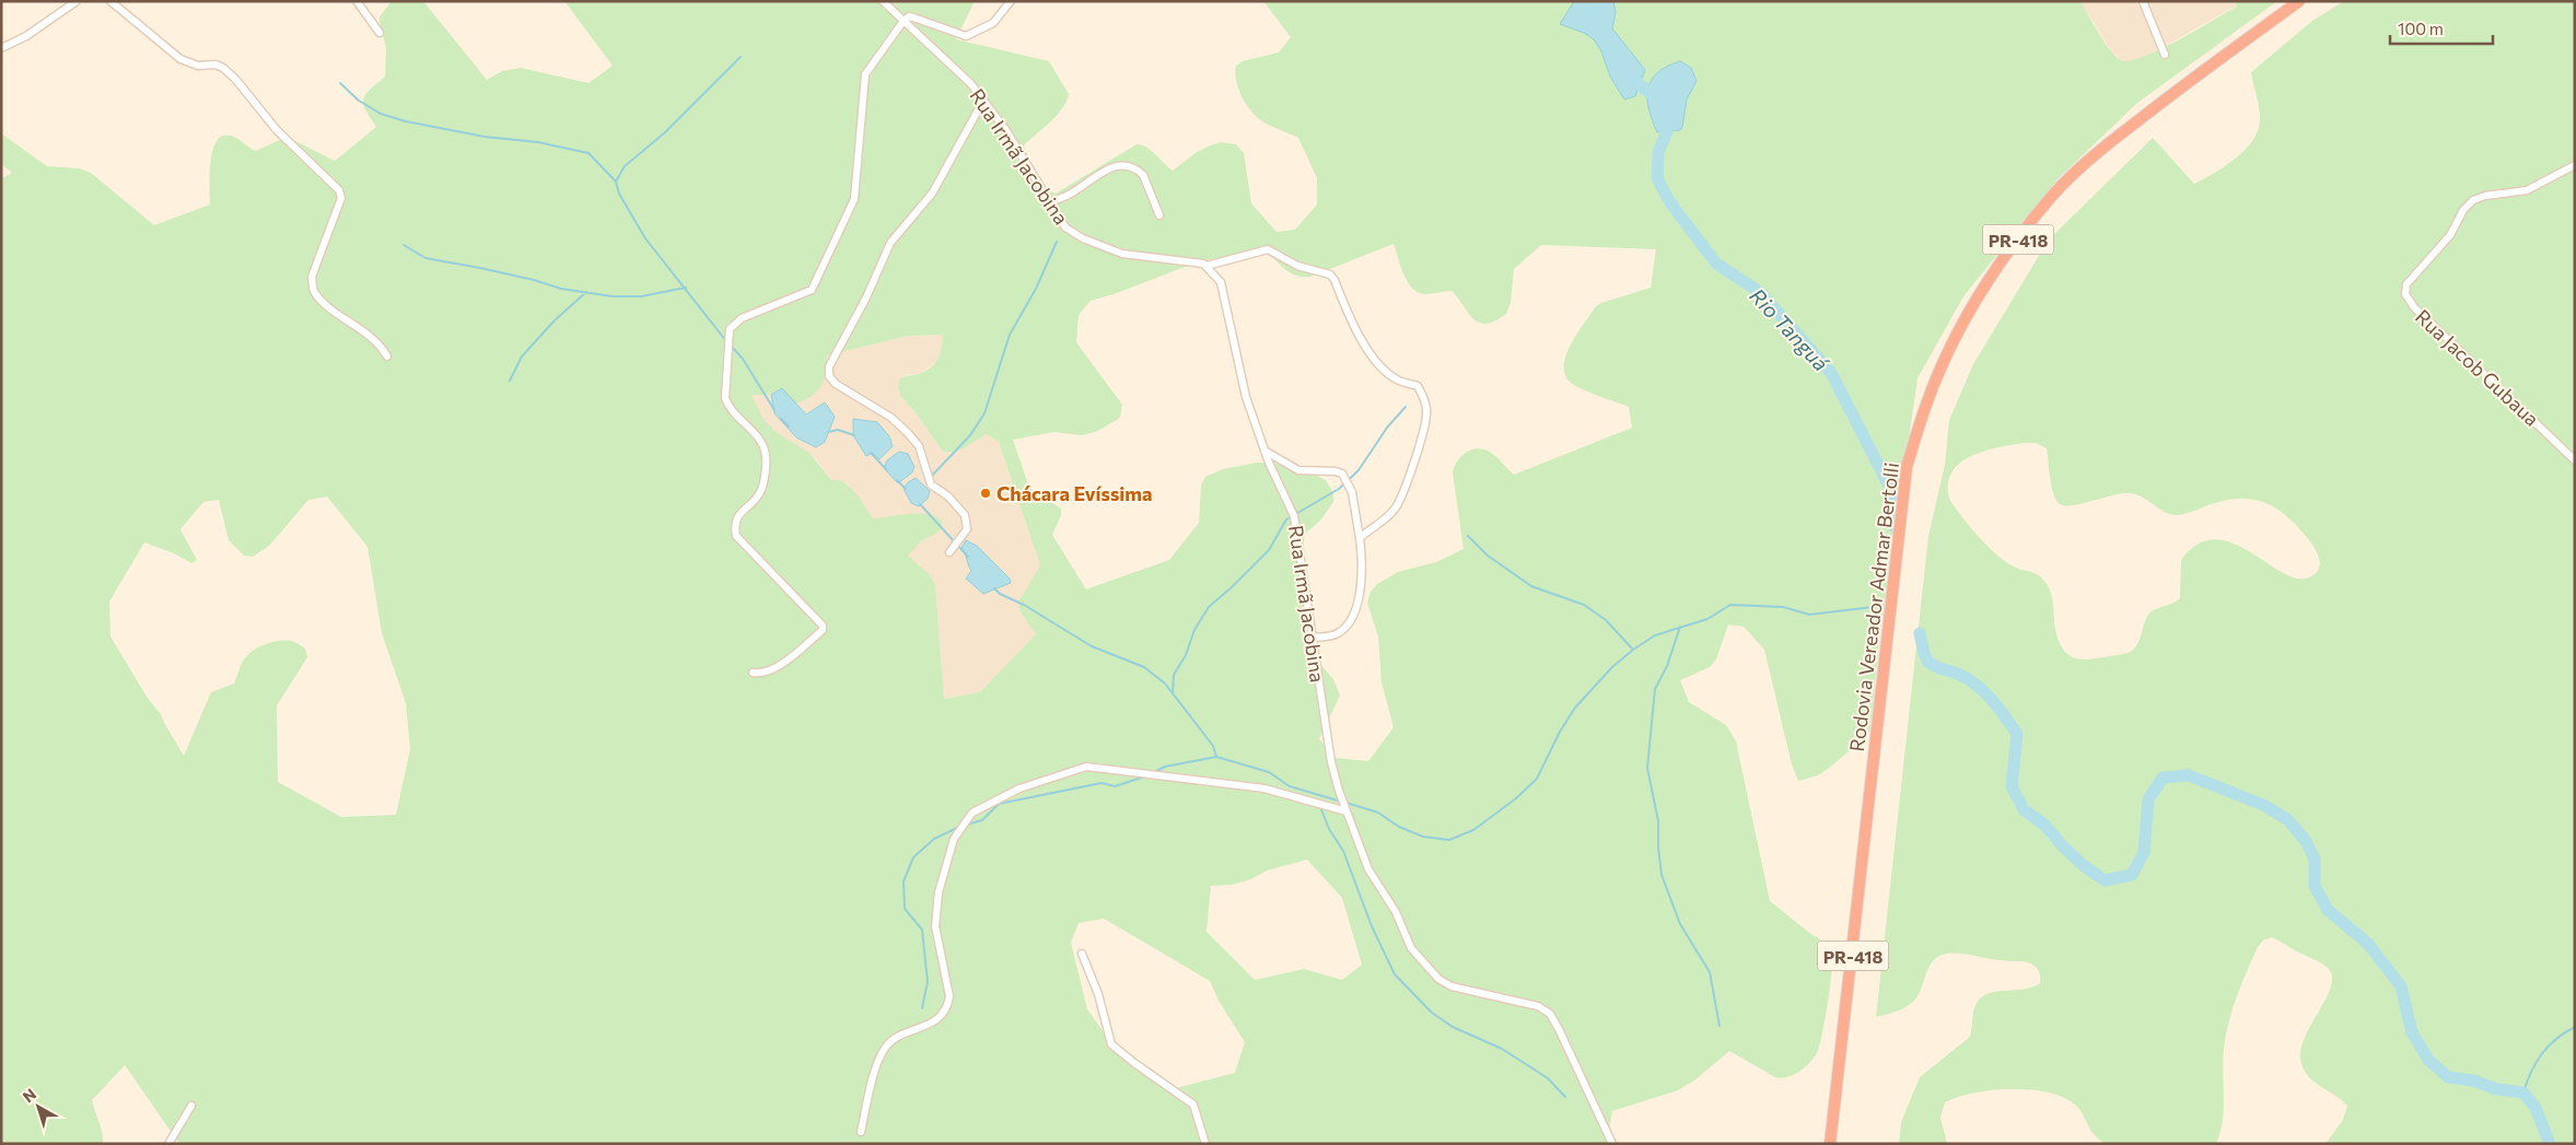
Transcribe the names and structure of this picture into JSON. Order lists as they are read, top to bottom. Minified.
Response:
{"streets":{"highway":["PR-418","Rodovia Vereador Admar Bertolli"],"street":["Rua Irmã Jacobina","Rua Jacob Gubaua"]},"water":["Rio Tanguá"],"places":["Chácara Evíssima"],"scale_bar":"100 m","north":"top left"}
